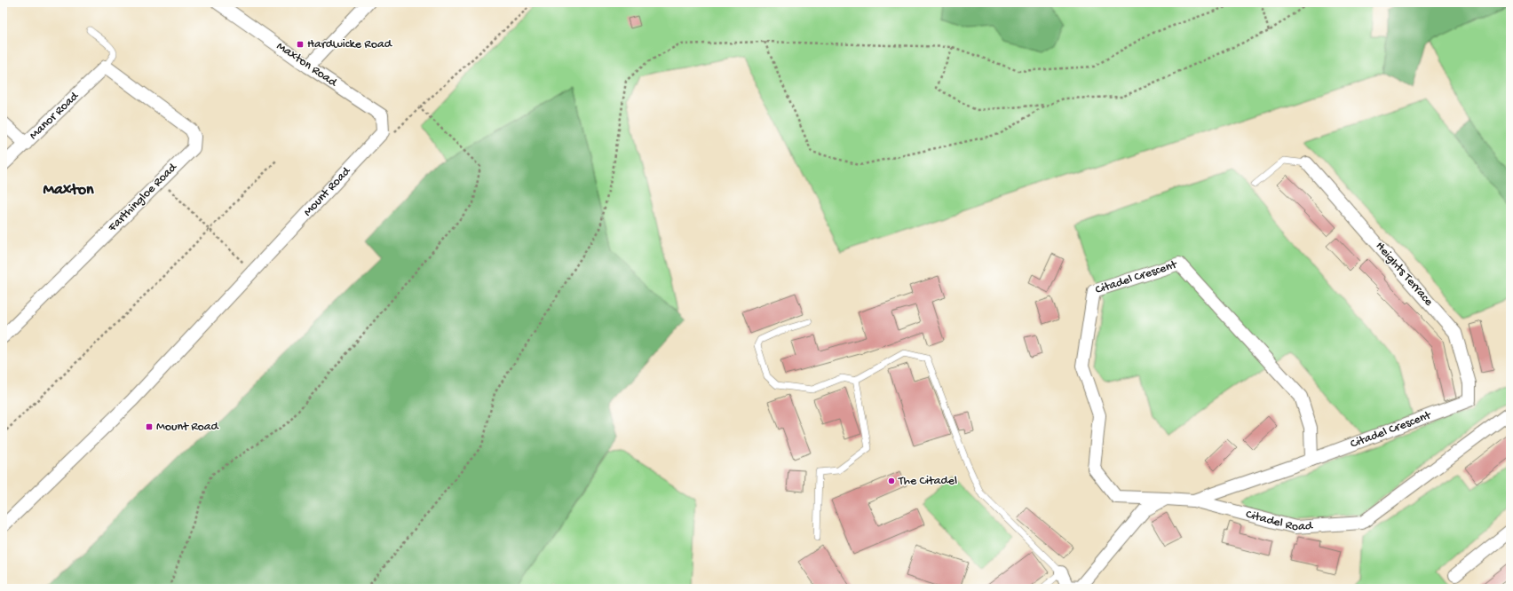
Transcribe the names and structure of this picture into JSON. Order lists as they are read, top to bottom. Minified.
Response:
{"streets":{"street":["Maxton Road","Manor Road","Mount Road","Farthingloe Road","Heights Terrace","Citadel Crescent","Citadel Road"]},"crossings":[["Maxton Road","Mount Road"],["Manor Road","Farthingloe Road"],["Heights Terrace","Citadel Crescent"],["Citadel Crescent","Citadel Road"]],"districts":["Maxton"],"places":{"transit":["Hardwicke Road","Mount Road"],"other":["The Citadel"]}}
